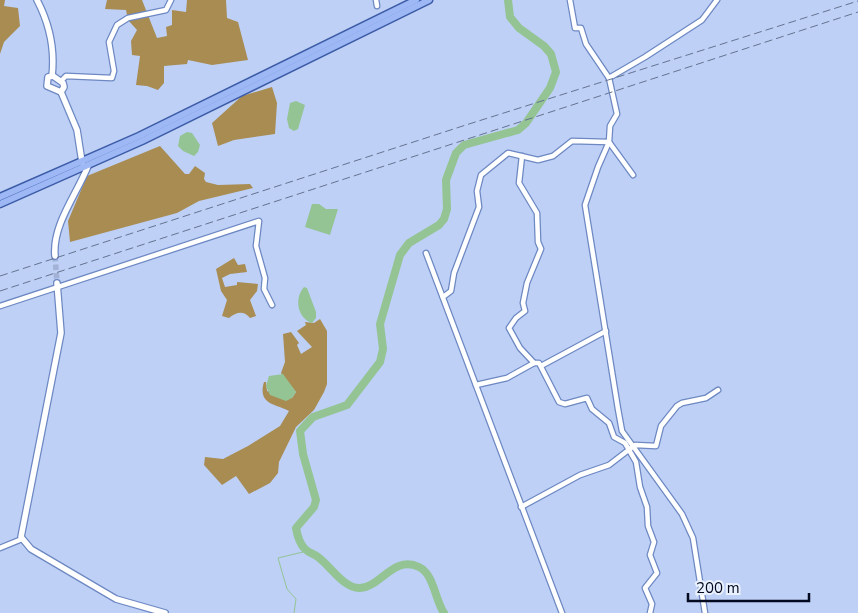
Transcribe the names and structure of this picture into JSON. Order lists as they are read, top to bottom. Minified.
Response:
{"scale_bar":"200 m"}
